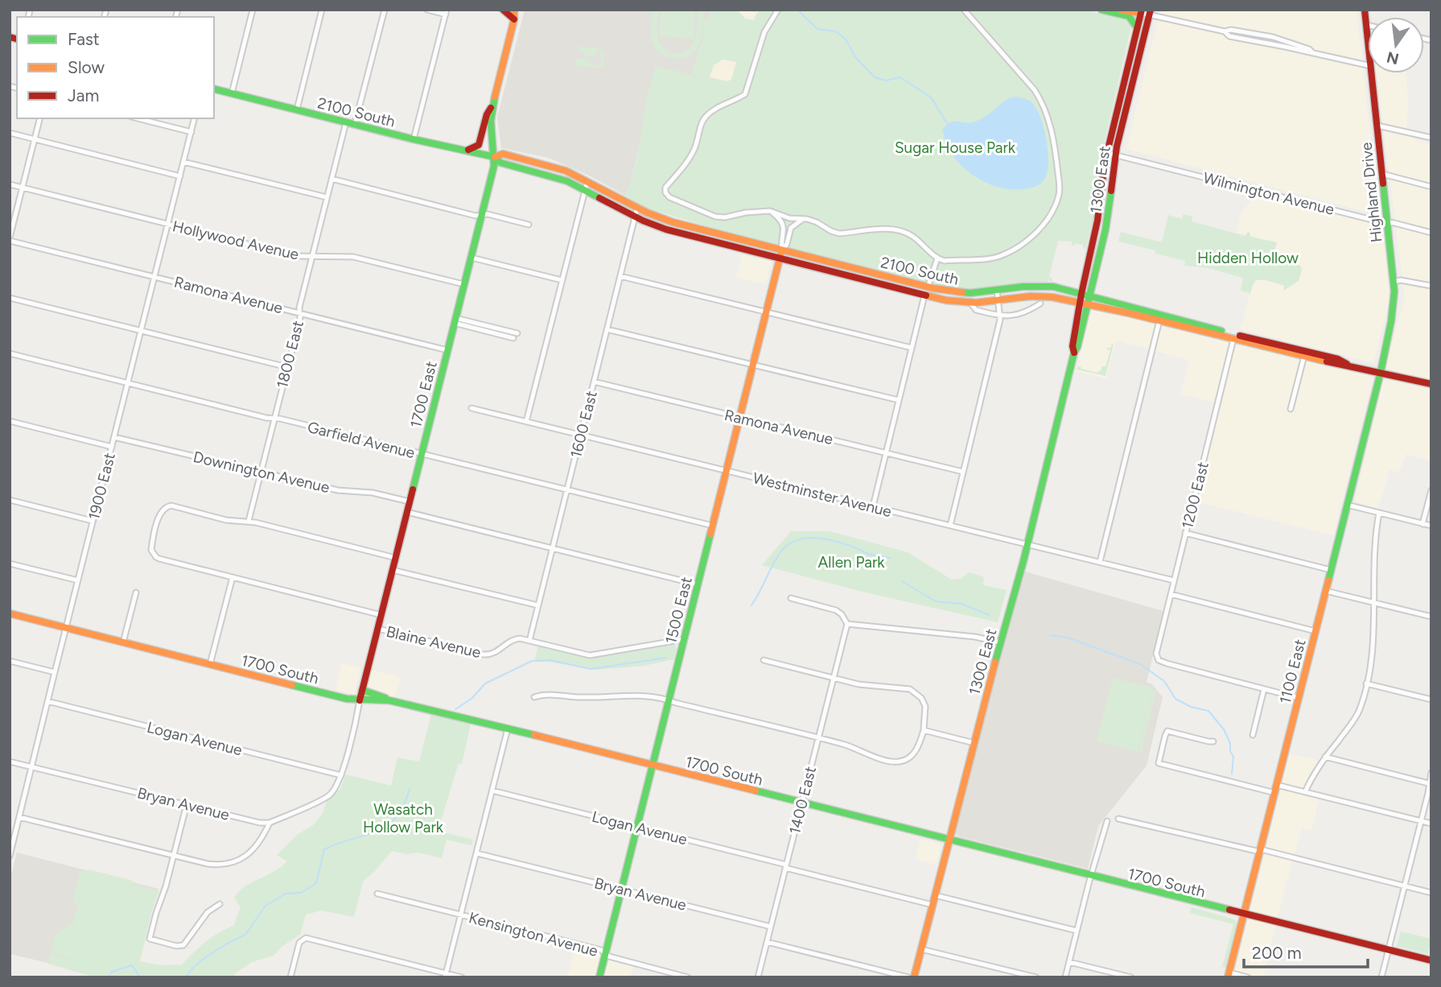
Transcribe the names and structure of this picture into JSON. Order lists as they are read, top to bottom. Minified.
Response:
{"streets":{"main road":["2100 South","1300 East","Highland Drive","1700 East","1500 East","1700 South","1100 East"],"street":["Wilmington Avenue","Hollywood Avenue","Ramona Avenue","1800 East","1600 East","Garfield Avenue","Downington Avenue","1900 East","Westminster Avenue","1200 East","Blaine Avenue","Logan Avenue","1400 East","Bryan Avenue","Kensington Avenue"]},"crossings":[["2100 South","1300 East"],["2100 South","Highland Drive"],["2100 South","1800 East"],["2100 South","1700 East"],["2100 South","1600 East"],["2100 South","1200 East"],["2100 South","1500 East"],["2100 South","1100 East"],["1300 East","Wilmington Avenue"],["1300 East","Westminster Avenue"],["1300 East","1700 South"],["1300 East","Logan Avenue"],["Highland Drive","Wilmington Avenue"],["Highland Drive","1100 East"],["Hollywood Avenue","1800 East"],["Hollywood Avenue","1700 East"],["Hollywood Avenue","1900 East"],["Ramona Avenue","1800 East"],["Ramona Avenue","1700 East"],["Ramona Avenue","1600 East"],["Ramona Avenue","1900 East"],["Ramona Avenue","1500 East"],["1800 East","Garfield Avenue"],["1800 East","Downington Avenue"],["1800 East","Blaine Avenue"],["1700 East","Garfield Avenue"],["1700 East","Downington Avenue"],["1700 East","Blaine Avenue"],["1700 East","1700 South"],["1700 East","Logan Avenue"],["1600 East","Garfield Avenue"],["1600 East","Westminster Avenue"],["1600 East","Blaine Avenue"],["Garfield Avenue","1900 East"],["Garfield Avenue","1500 East"],["Downington Avenue","1900 East"],["1900 East","1700 South"],["1900 East","Logan Avenue"],["1900 East","Bryan Avenue"],["Westminster Avenue","1200 East"],["Westminster Avenue","1500 East"],["1500 East","Blaine Avenue"],["1500 East","1700 South"],["1500 East","Logan Avenue"],["1500 East","Bryan Avenue"],["1500 East","Kensington Avenue"],["1700 South","1100 East"],["1700 South","1400 East"],["Logan Avenue","1400 East"],["1400 East","Bryan Avenue"]],"parks":["Sugar House Park","Hidden Hollow","Allen Park","Wasatch Hollow Park"],"legend":["Fast","Slow","Jam"],"scale_bar":"200 m","north":"bottom"}
